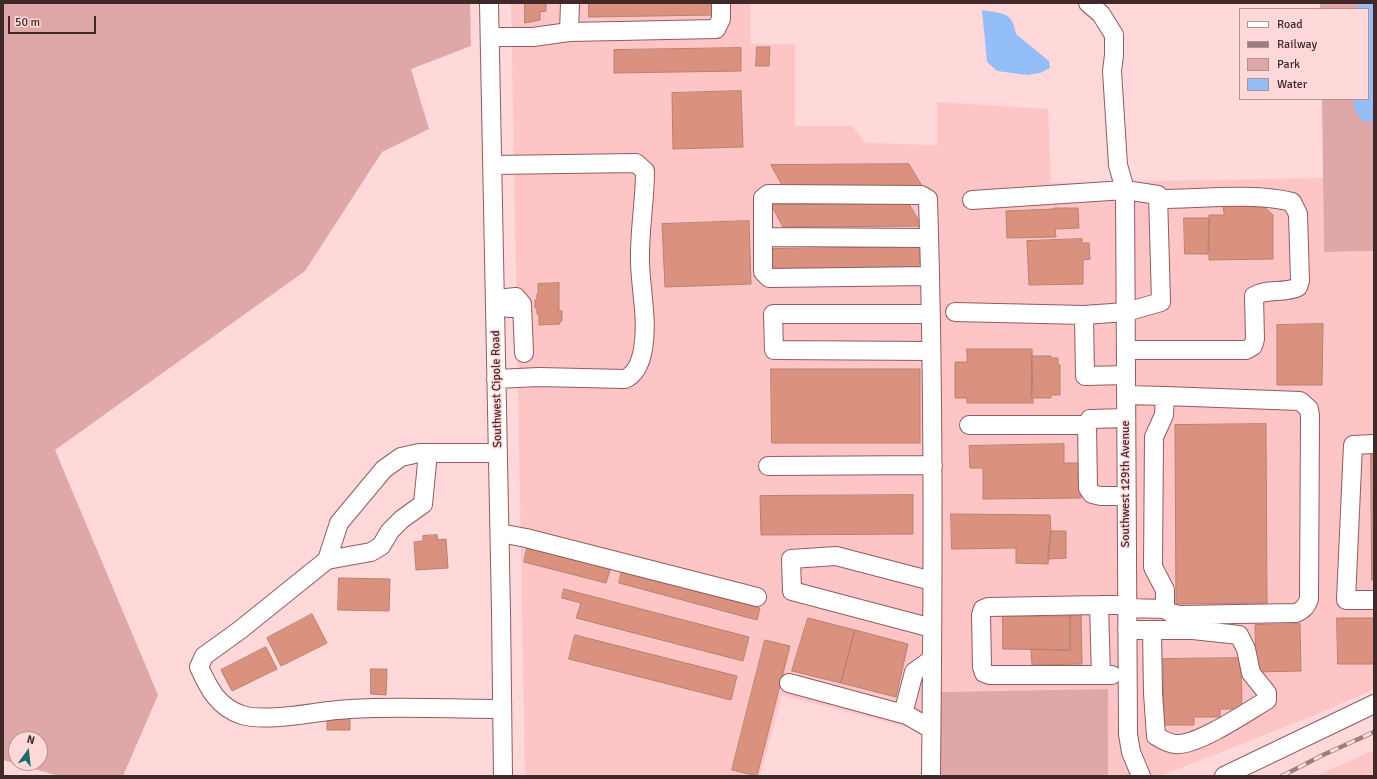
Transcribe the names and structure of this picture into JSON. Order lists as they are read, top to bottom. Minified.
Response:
{"streets":{"street":["Southwest Cipole Road","Southwest 129th Avenue"]},"legend":["Road","Railway","Park","Water"],"scale_bar":"50 m","north":"top"}
